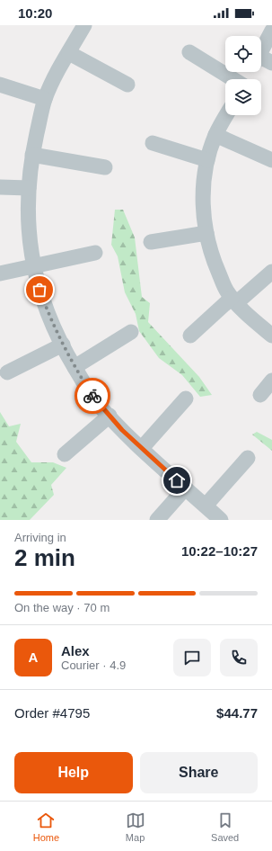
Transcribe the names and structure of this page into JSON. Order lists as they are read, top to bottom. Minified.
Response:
{"page":{"status":"10:20","heading":["2 min","Arriving in","10:22–10:27"],"panel":["Alex","Courier · 4.9","Order #4795","$44.77"],"bar":"On the way · 70 m","round":"A","buttons":["Help","Share"],"tabs":["Home","Map","Saved"]}}
